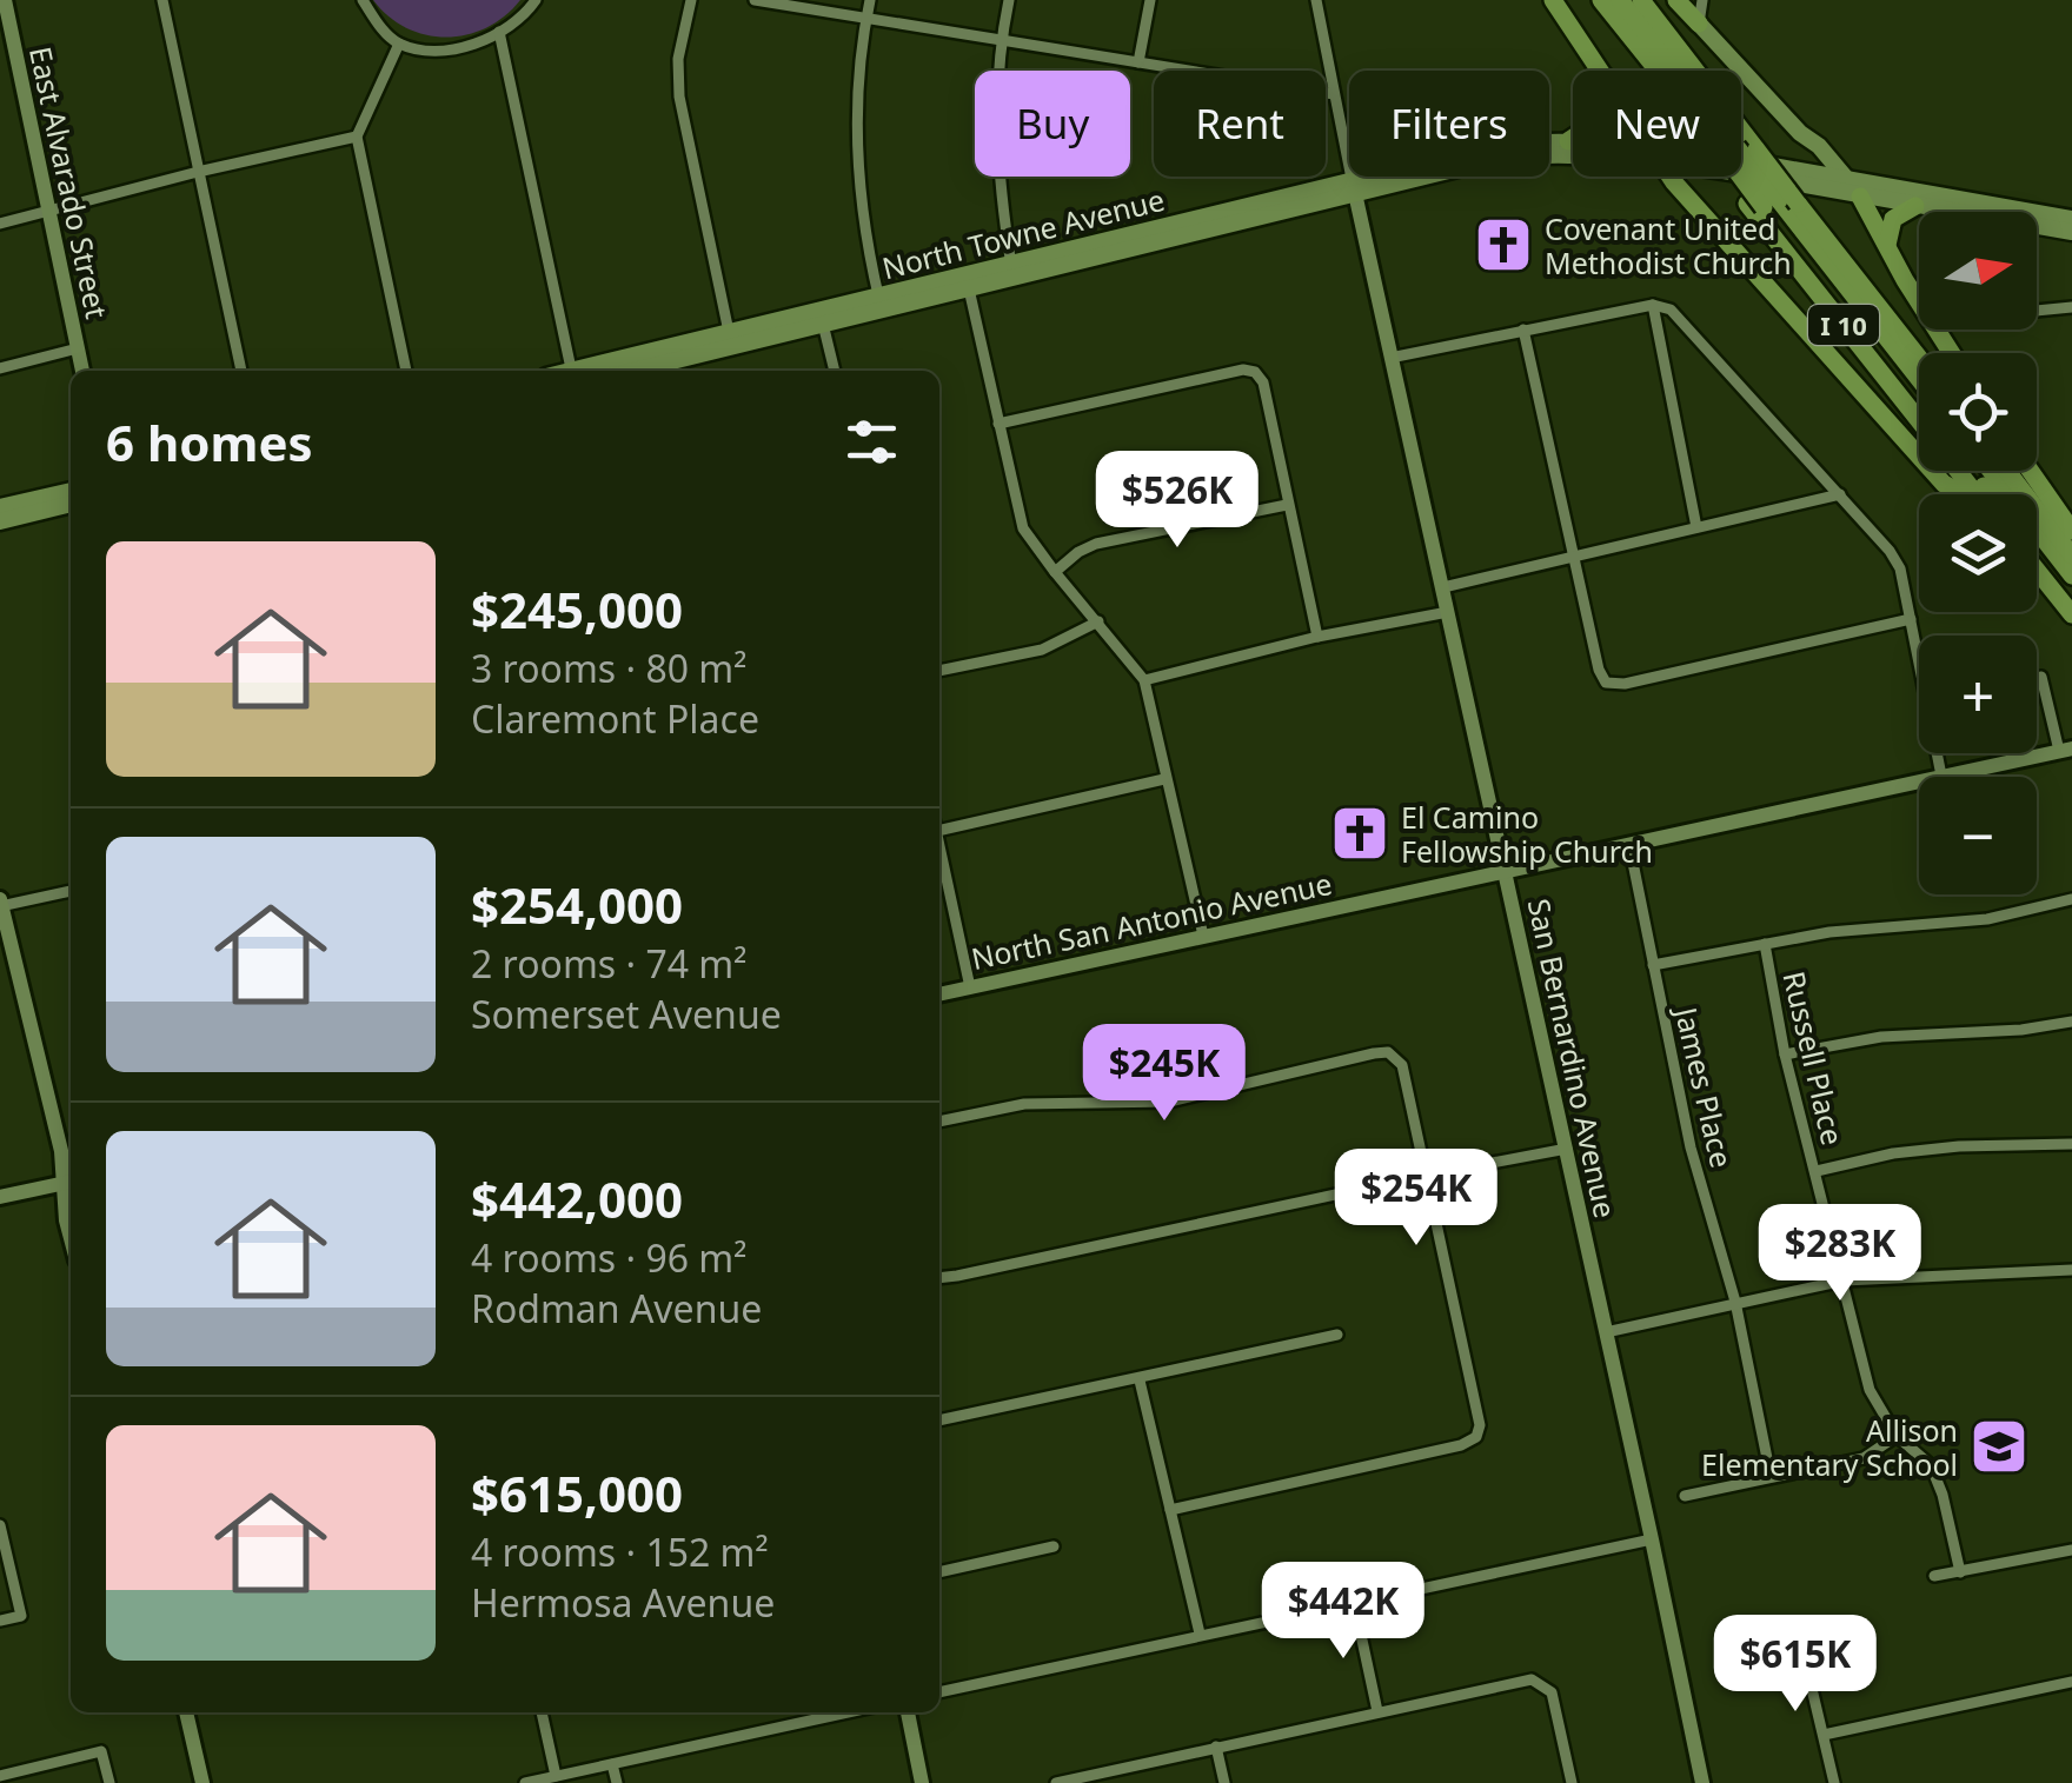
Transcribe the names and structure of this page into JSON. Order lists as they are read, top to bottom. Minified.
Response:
{"streets":{"highway":["I 10"],"main road":["East Alvarado Street","North Towne Avenue","North San Antonio Avenue","San Bernardino Avenue"],"street":["Russell Place","James Place"]},"crossings":[["North Towne Avenue","I 10"],["North Towne Avenue","San Bernardino Avenue"],["North San Antonio Avenue","San Bernardino Avenue"],["North San Antonio Avenue","James Place"]],"places":{"church":["Covenant United Methodist Church","El Camino Fellowship Church"],"school or university":["Allison Elementary School"]},"north":"right","page":{"chip":["Buy","Rent","Filters","New"],"map_buttons":["+","−"],"heading":"6 homes","price":["$526K","$245K","$254K","$283K","$442K","$615K"],"list":[{"name":"$245,000","note":"3 rooms · 80 m² · Claremont Place"},{"name":"$254,000","note":"2 rooms · 74 m² · Somerset Avenue"},{"name":"$442,000","note":"4 rooms · 96 m² · Rodman Avenue"},{"name":"$615,000","note":"4 rooms · 152 m² · Hermosa Avenue"}]}}
